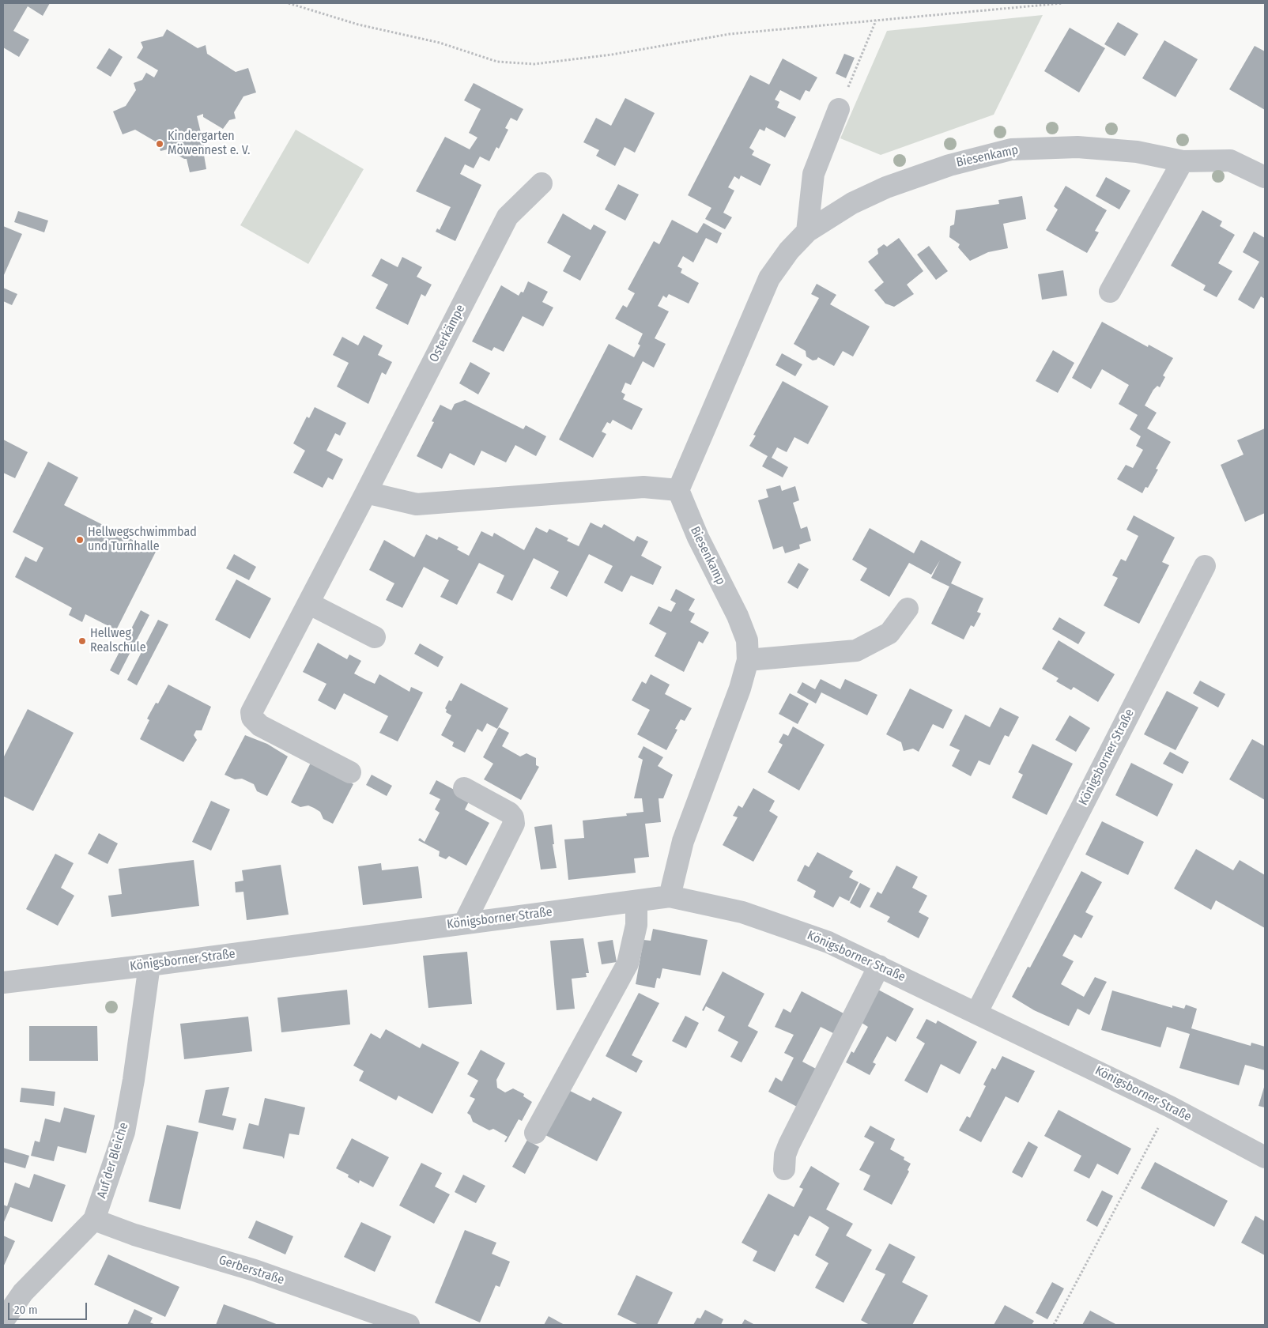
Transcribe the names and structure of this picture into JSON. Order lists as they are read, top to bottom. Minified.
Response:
{"streets":{"street":["Biesenkamp","Osterkämpe","Königsborner Straße","Auf der Bleiche","Gerberstraße"]},"crossings":[["Biesenkamp","Königsborner Straße"],["Königsborner Straße","Auf der Bleiche"],["Auf der Bleiche","Gerberstraße"]],"places":["Kindergarten Möwennest e. V.","Hellwegschwimmbad und Turnhalle","Hellweg Realschule"],"scale_bar":"20 m"}
